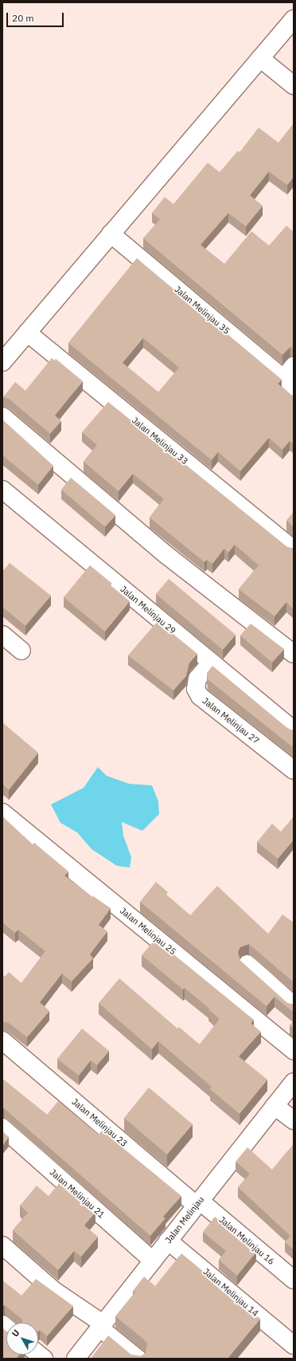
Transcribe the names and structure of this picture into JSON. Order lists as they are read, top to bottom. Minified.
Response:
{"streets":{"street":["Jalan Melinjau 35","Jalan Melinjau 33","Jalan Melinjau 29","Jalan Melinjau 27","Jalan Melinjau 25","Jalan Melinjau 23","Jalan Melinjau 21","Jalan Melinjau","Jalan Melinjau 16","Jalan Melinjau 14"]},"crossings":[["Jalan Melinjau 29","Jalan Melinjau 27"],["Jalan Melinjau 23","Jalan Melinjau"],["Jalan Melinjau 23","Jalan Melinjau 16"],["Jalan Melinjau 21","Jalan Melinjau"],["Jalan Melinjau","Jalan Melinjau 16"],["Jalan Melinjau","Jalan Melinjau 14"]],"scale_bar":"20 m","north":"top left"}
